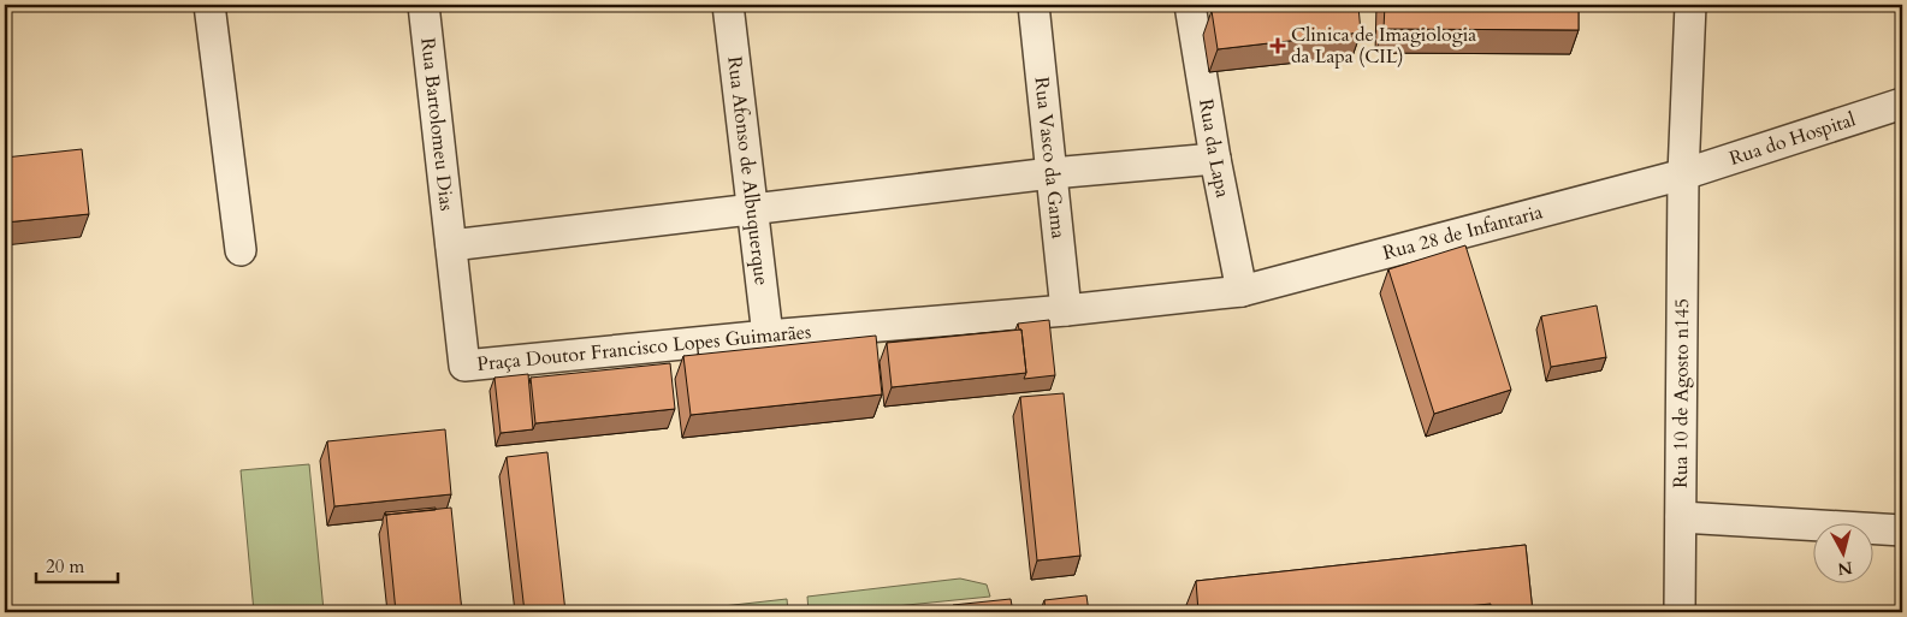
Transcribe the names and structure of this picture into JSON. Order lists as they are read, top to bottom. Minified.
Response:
{"streets":{"street":["Rua Bartolomeu Dias","Rua do Hospital","Rua da Lapa","Rua Vasco da Gama","Rua Afonso de Albuquerque","Rua 28 de Infantaria","Praça Doutor Francisco Lopes Guimarães","Rua 10 de Agosto n145"]},"crossings":[["Rua Bartolomeu Dias","Praça Doutor Francisco Lopes Guimarães"],["Rua do Hospital","Rua 28 de Infantaria"],["Rua do Hospital","Rua 10 de Agosto n145"],["Rua da Lapa","Rua 28 de Infantaria"],["Rua da Lapa","Praça Doutor Francisco Lopes Guimarães"],["Rua Vasco da Gama","Praça Doutor Francisco Lopes Guimarães"],["Rua Afonso de Albuquerque","Praça Doutor Francisco Lopes Guimarães"],["Rua 28 de Infantaria","Praça Doutor Francisco Lopes Guimarães"],["Rua 28 de Infantaria","Rua 10 de Agosto n145"]],"places":{"health":["Clinica de Imagiologia da Lapa (CIL)"]},"scale_bar":"20 m","north":"bottom"}
